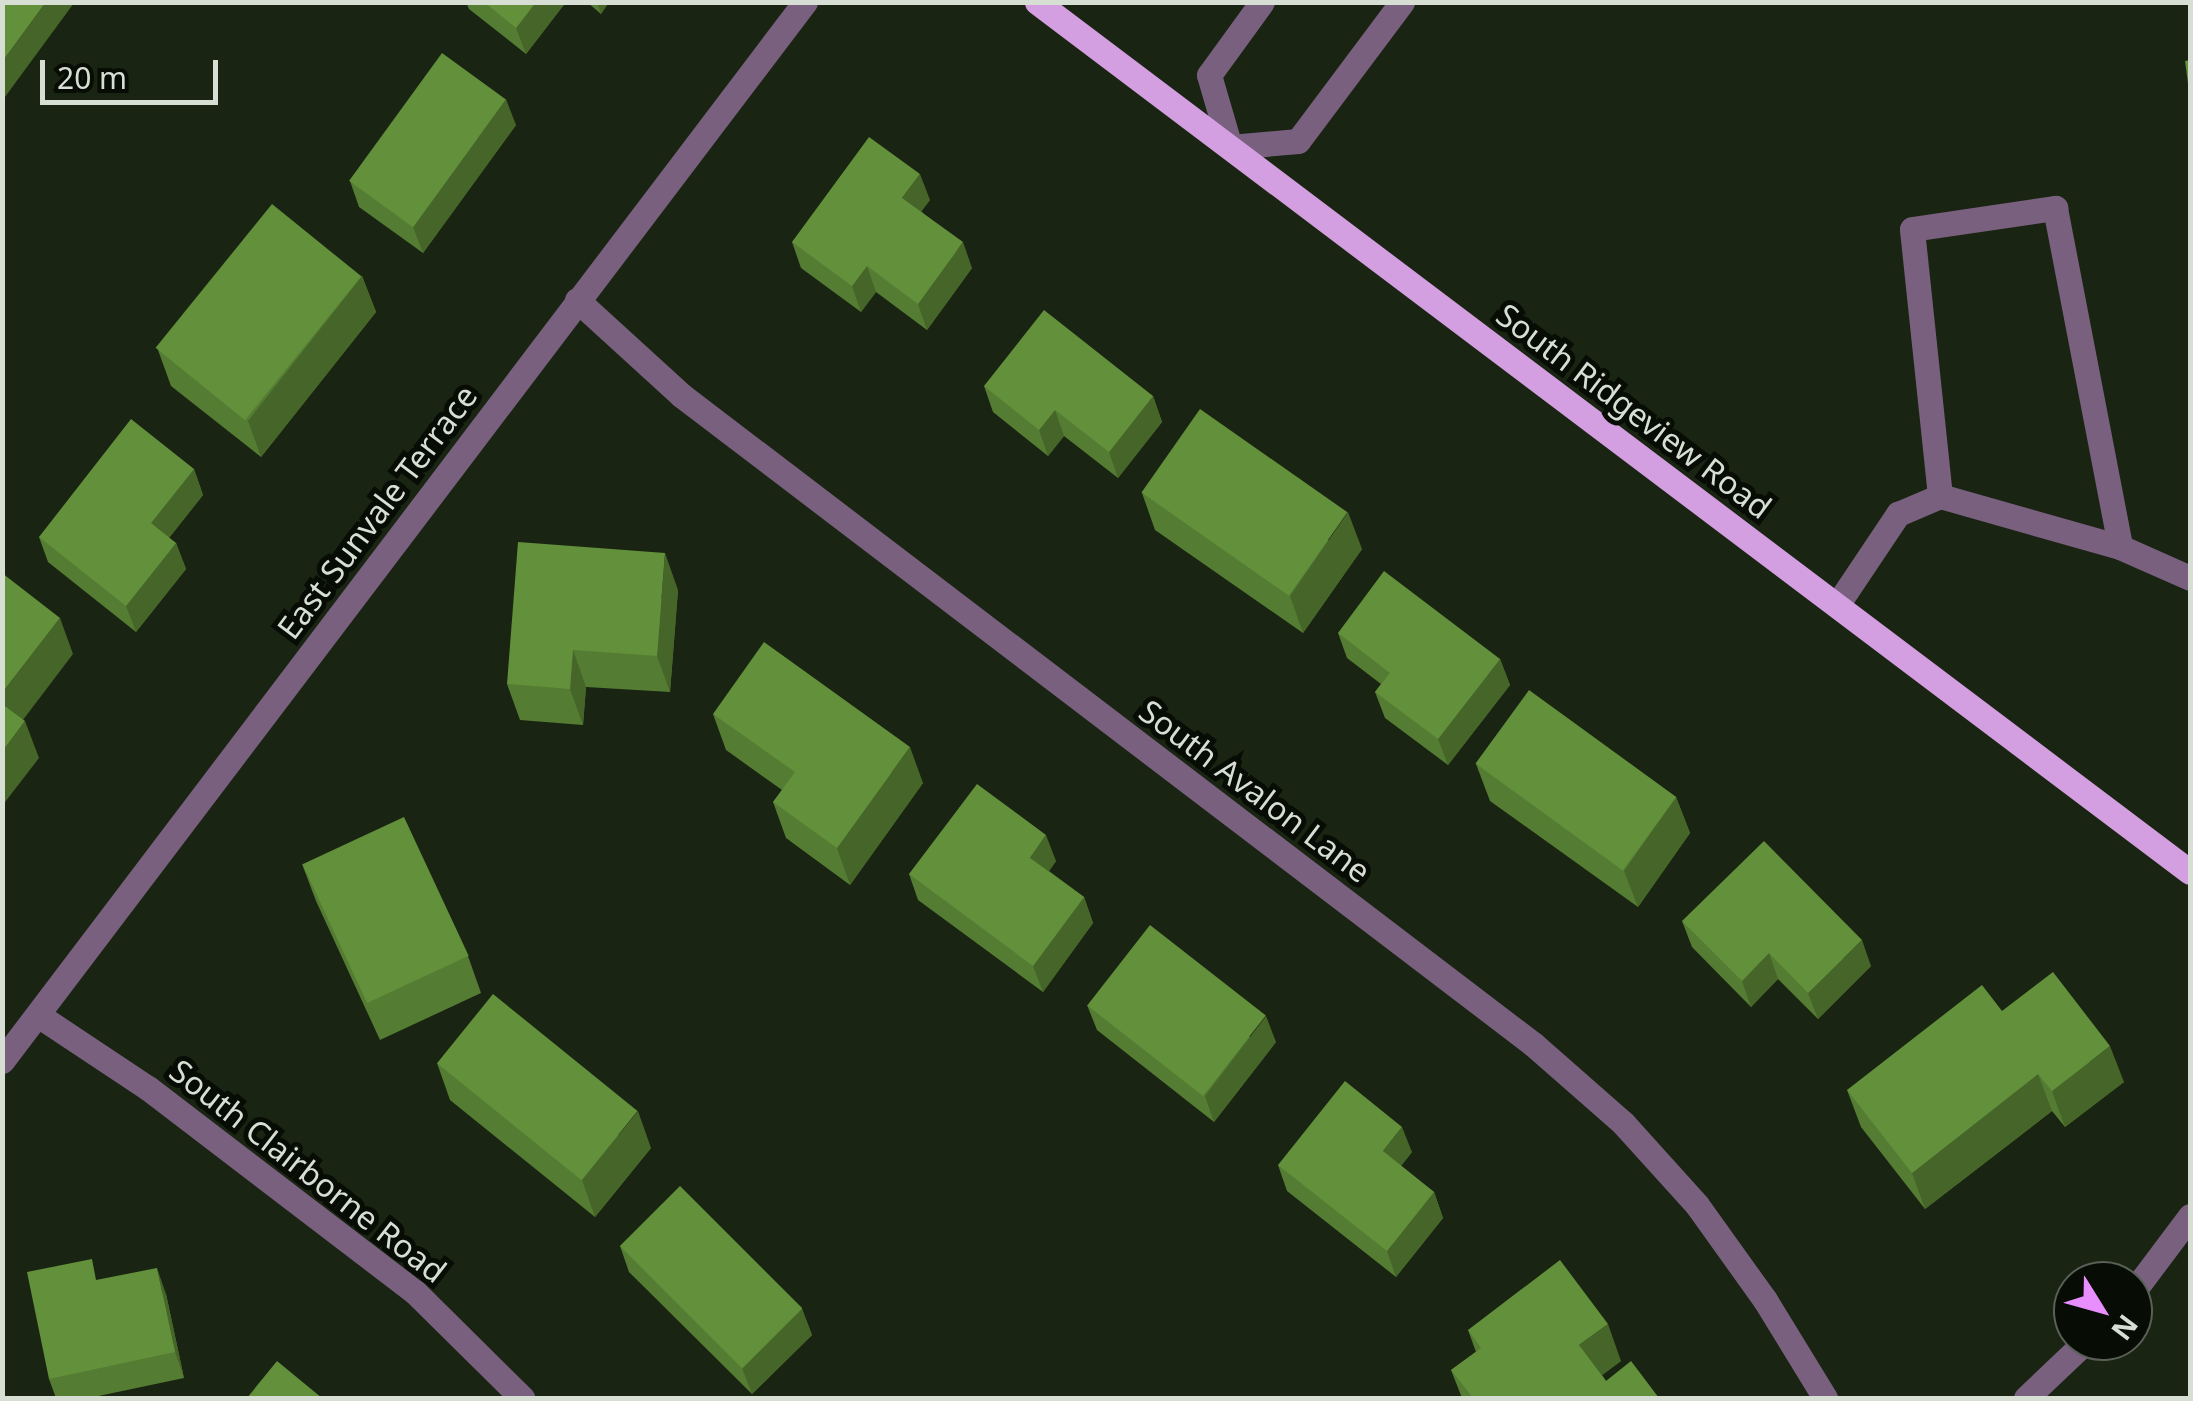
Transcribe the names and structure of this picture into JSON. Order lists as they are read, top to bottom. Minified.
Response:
{"streets":{"main road":["South Ridgeview Road"],"street":["East Sunvale Terrace","South Avalon Lane","South Clairborne Road"]},"crossings":[["East Sunvale Terrace","South Avalon Lane"],["East Sunvale Terrace","South Clairborne Road"]],"scale_bar":"20 m","north":"bottom right"}
